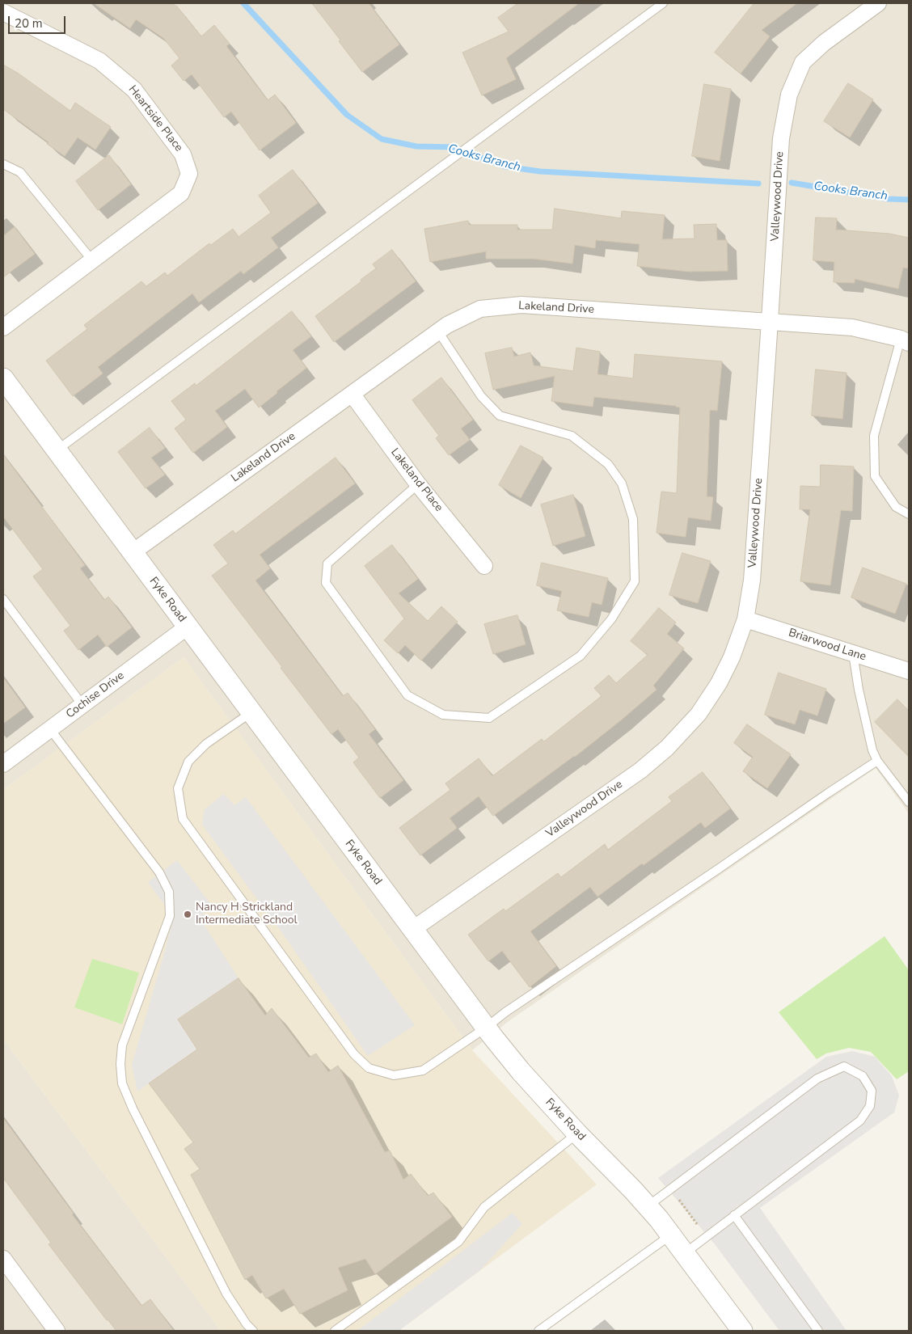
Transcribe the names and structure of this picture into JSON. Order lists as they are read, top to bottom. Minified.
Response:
{"streets":{"street":["Heartside Place","Valleywood Drive","Lakeland Drive","Lakeland Place","Fyke Road","Briarwood Lane","Cochise Drive"]},"crossings":[["Valleywood Drive","Lakeland Drive"],["Valleywood Drive","Fyke Road"],["Valleywood Drive","Briarwood Lane"],["Lakeland Drive","Lakeland Place"],["Lakeland Drive","Fyke Road"],["Fyke Road","Cochise Drive"]],"water":["Cooks Branch"],"places":["Nancy H Strickland Intermediate School"],"scale_bar":"20 m"}
